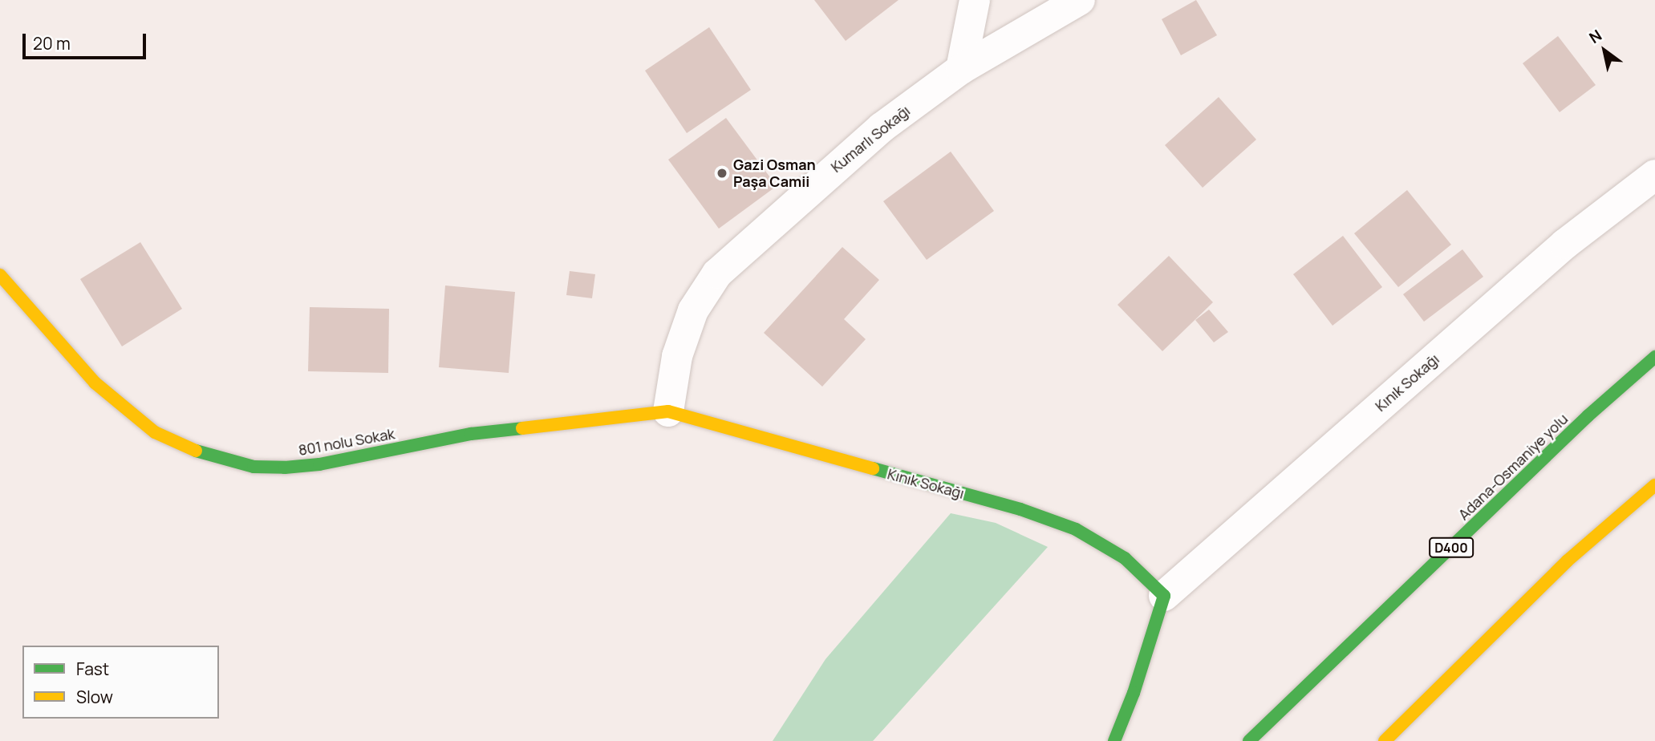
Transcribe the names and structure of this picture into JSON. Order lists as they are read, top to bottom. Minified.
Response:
{"streets":{"main road":["Kınık Sokağı","801 nolu Sokak","Adana-Osmaniye yolu","D400"],"street":["Kumarlı Sokağı"]},"crossings":[["Kumarlı Sokağı","Kınık Sokağı"],["Kumarlı Sokağı","801 nolu Sokak"],["Kınık Sokağı","801 nolu Sokak"]],"places":["Gazi Osman Paşa Camii"],"legend":["Fast","Slow"],"scale_bar":"20 m","north":"top left"}
